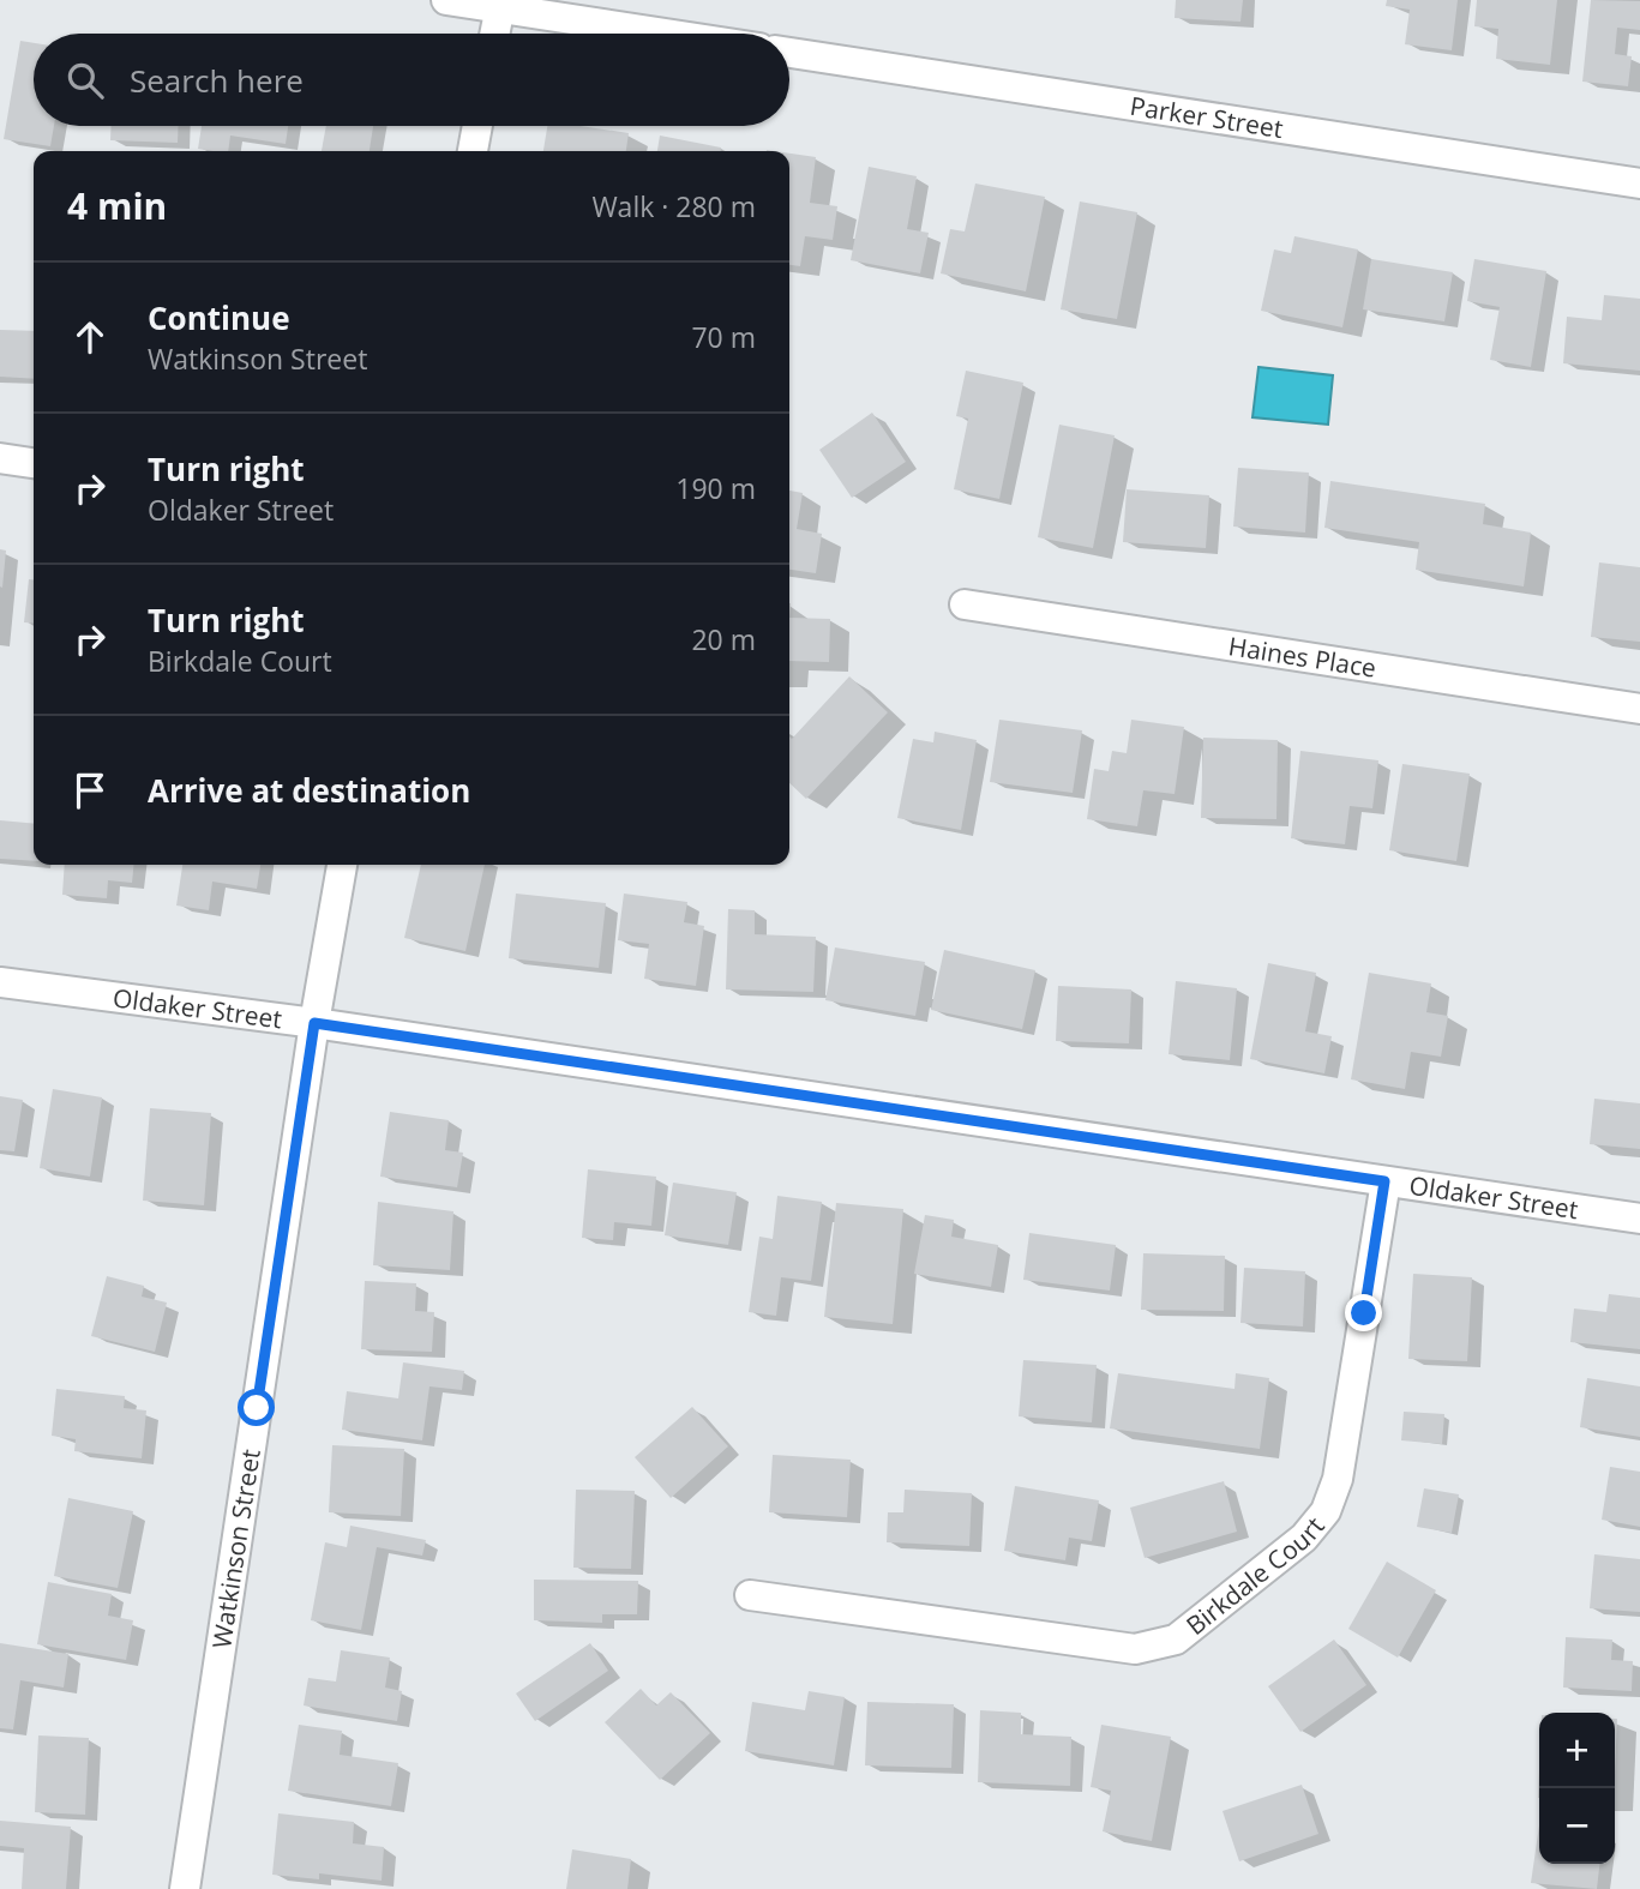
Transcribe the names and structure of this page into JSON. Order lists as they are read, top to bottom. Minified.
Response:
{"streets":{"street":["Parker Street","Haines Place","Oldaker Street","Watkinson Street","Birkdale Court"]},"crossings":[["Oldaker Street","Watkinson Street"],["Oldaker Street","Birkdale Court"]],"page":{"search":"Search here","heading":["4 min","Walk · 280 m"],"list":[["Continue","Watkinson Street","70 m"],["Turn right","Oldaker Street","190 m"],["Turn right","Birkdale Court","20 m"],"Arrive at destination"],"map_buttons":["+","−"]}}
